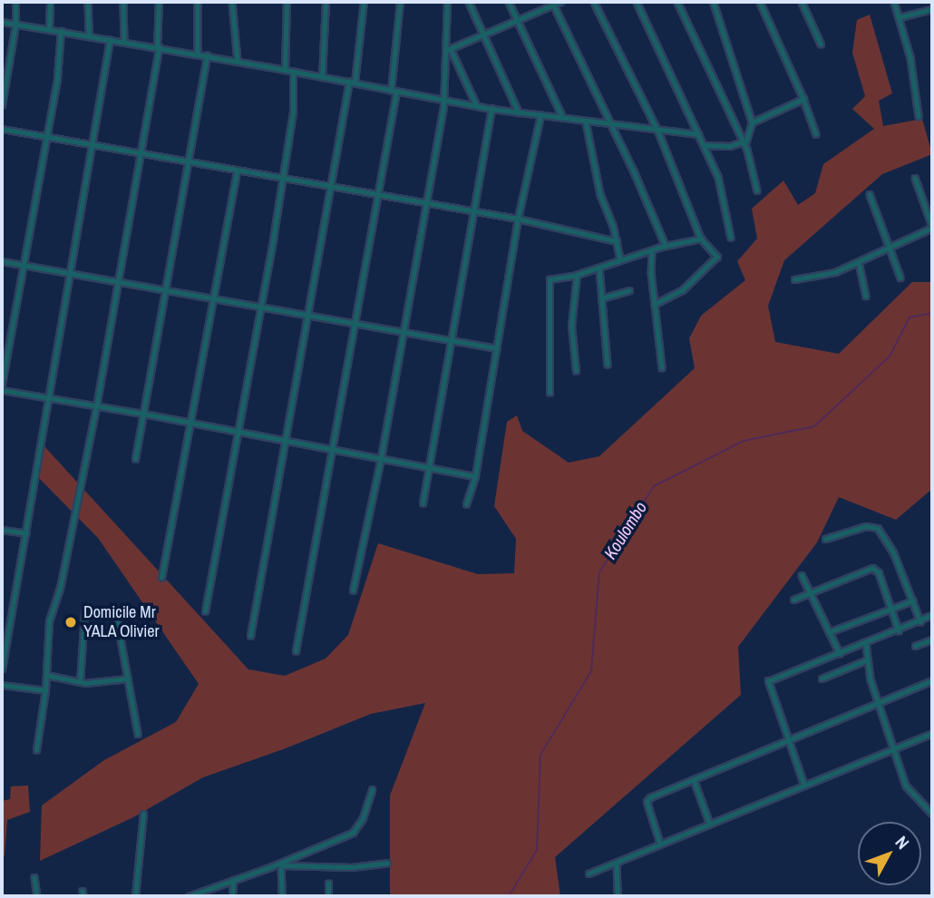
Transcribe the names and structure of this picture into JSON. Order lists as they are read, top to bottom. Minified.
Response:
{"water":["Koulombo"],"places":["Domicile Mr YALA Olivier"],"north":"top right"}
